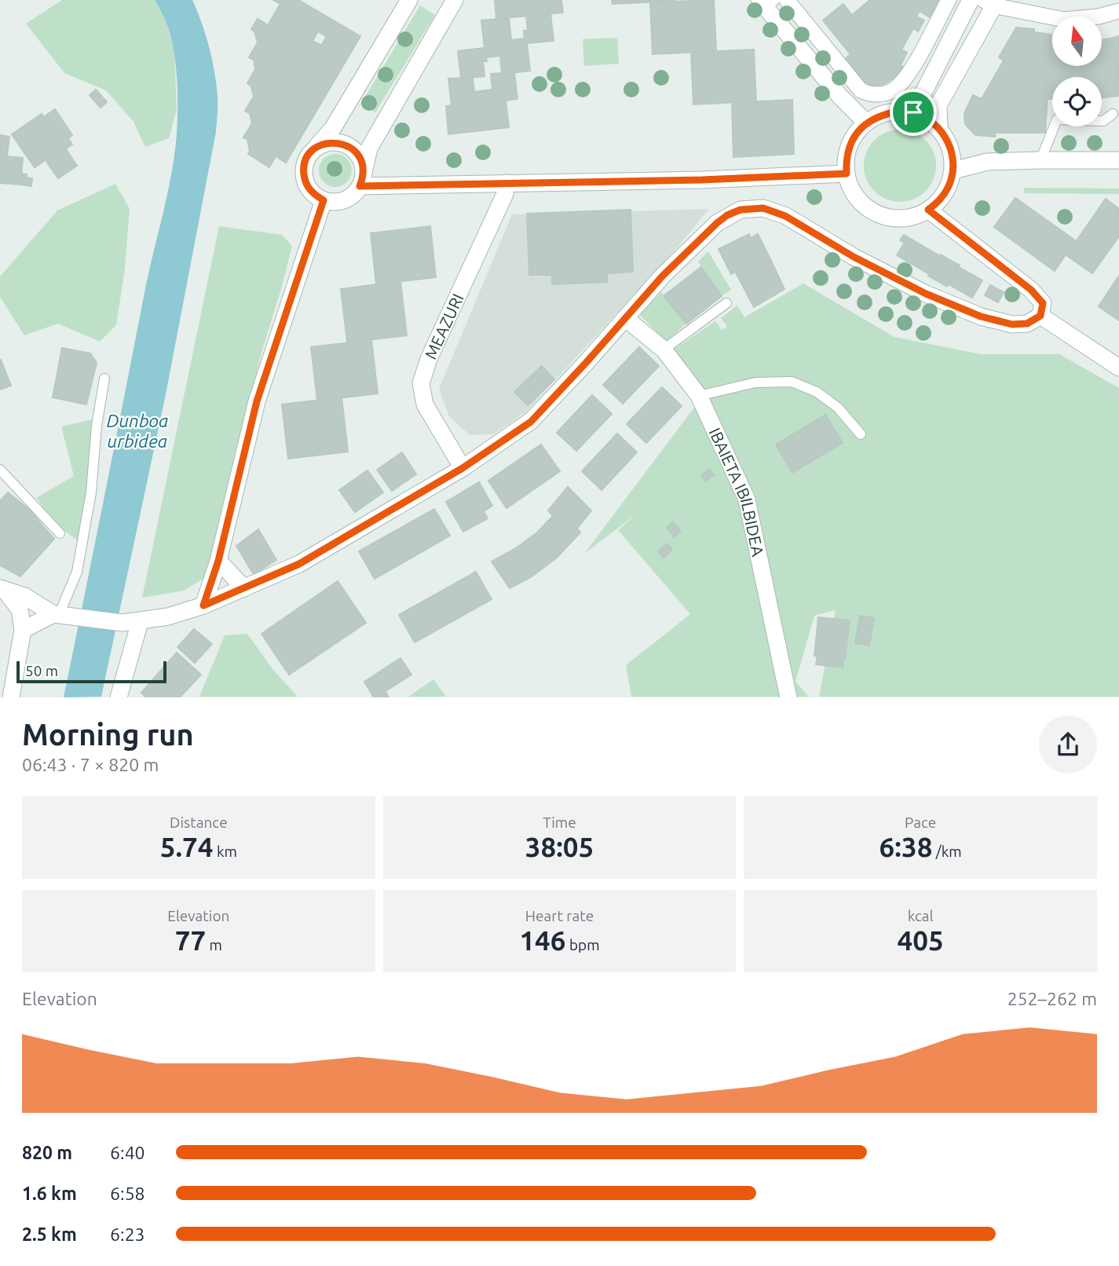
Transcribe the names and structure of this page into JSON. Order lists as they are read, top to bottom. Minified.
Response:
{"streets":{"street":["MEAZURI","IBAIETA IBILBIDEA"]},"water":["Dunboa urbidea"],"scale_bar":"50 m","north":"top","page":{"scale":"50 m","heading":["Morning run","06:43 · 7 × 820 m"],"stats":[["Distance","5.74 km"],["Time","38:05"],["Pace","6:38 /km"],["Elevation","77 m"],["Heart rate","146 bpm"],["kcal","405"]],"chart":["Elevation","252–262 m"],"list":[{"name":"820 m","note":"6:40"},{"name":"1.6 km","note":"6:58"},{"name":"2.5 km","note":"6:23"}]}}
